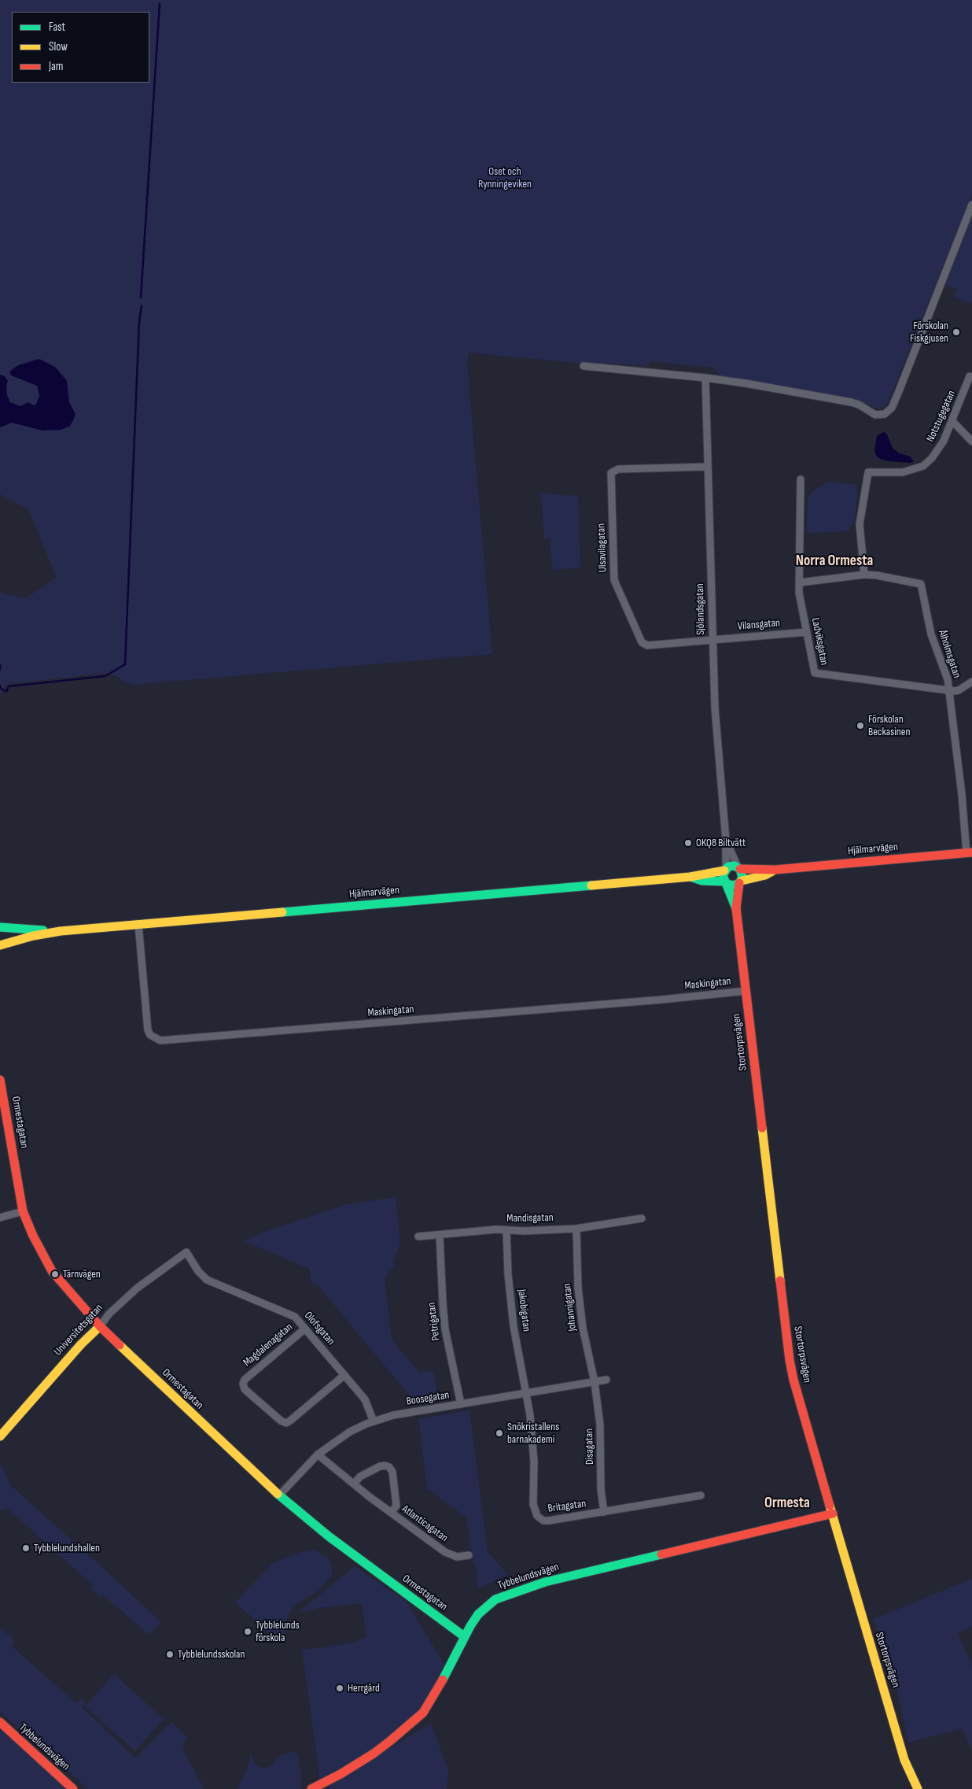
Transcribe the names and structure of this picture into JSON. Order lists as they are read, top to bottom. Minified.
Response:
{"streets":{"street":["Notstugegatan","Ulsavilagatan","Sjölandsgatan","Vilansgatan","Ladviksgatan","Ålholmsgatan","Hjälmarvägen","Maskingatan","Stortorpsvägen","Ormestagatan","Mandisgatan","Johannigatan","Jakobigatan","Petrigatan","Olofsgatan","Universitetsgatan","Magdalenagatan","Boosegatan","Disagatan","Britagatan","Atlanticagatan","Tybbelundsvägen"]},"crossings":[["Notstugegatan","Ålholmsgatan"],["Ulsavilagatan","Sjölandsgatan"],["Ulsavilagatan","Vilansgatan"],["Sjölandsgatan","Vilansgatan"],["Sjölandsgatan","Hjälmarvägen"],["Sjölandsgatan","Stortorpsvägen"],["Vilansgatan","Ladviksgatan"],["Ladviksgatan","Ålholmsgatan"],["Ålholmsgatan","Hjälmarvägen"],["Hjälmarvägen","Maskingatan"],["Hjälmarvägen","Stortorpsvägen"],["Maskingatan","Stortorpsvägen"],["Stortorpsvägen","Tybbelundsvägen"],["Ormestagatan","Universitetsgatan"],["Ormestagatan","Boosegatan"],["Ormestagatan","Tybbelundsvägen"],["Mandisgatan","Johannigatan"],["Mandisgatan","Jakobigatan"],["Mandisgatan","Petrigatan"],["Johannigatan","Boosegatan"],["Johannigatan","Disagatan"],["Jakobigatan","Boosegatan"],["Jakobigatan","Britagatan"],["Petrigatan","Boosegatan"],["Olofsgatan","Universitetsgatan"],["Olofsgatan","Magdalenagatan"],["Olofsgatan","Boosegatan"],["Boosegatan","Disagatan"],["Boosegatan","Britagatan"],["Boosegatan","Atlanticagatan"],["Disagatan","Britagatan"]],"districts":["Norra Ormesta","Ormesta"],"parks":["Oset och Rynningeviken"],"places":["Förskolan Fiskgjusen","Förskolan Beckasinen","OKQ8 Biltvätt","Tärnvägen","Snökristallens barnakademi","Tybblelundshallen","Tybblelunds förskola","Tybblelundsskolan","Herrgård"],"legend":["Fast","Slow","Jam"]}
